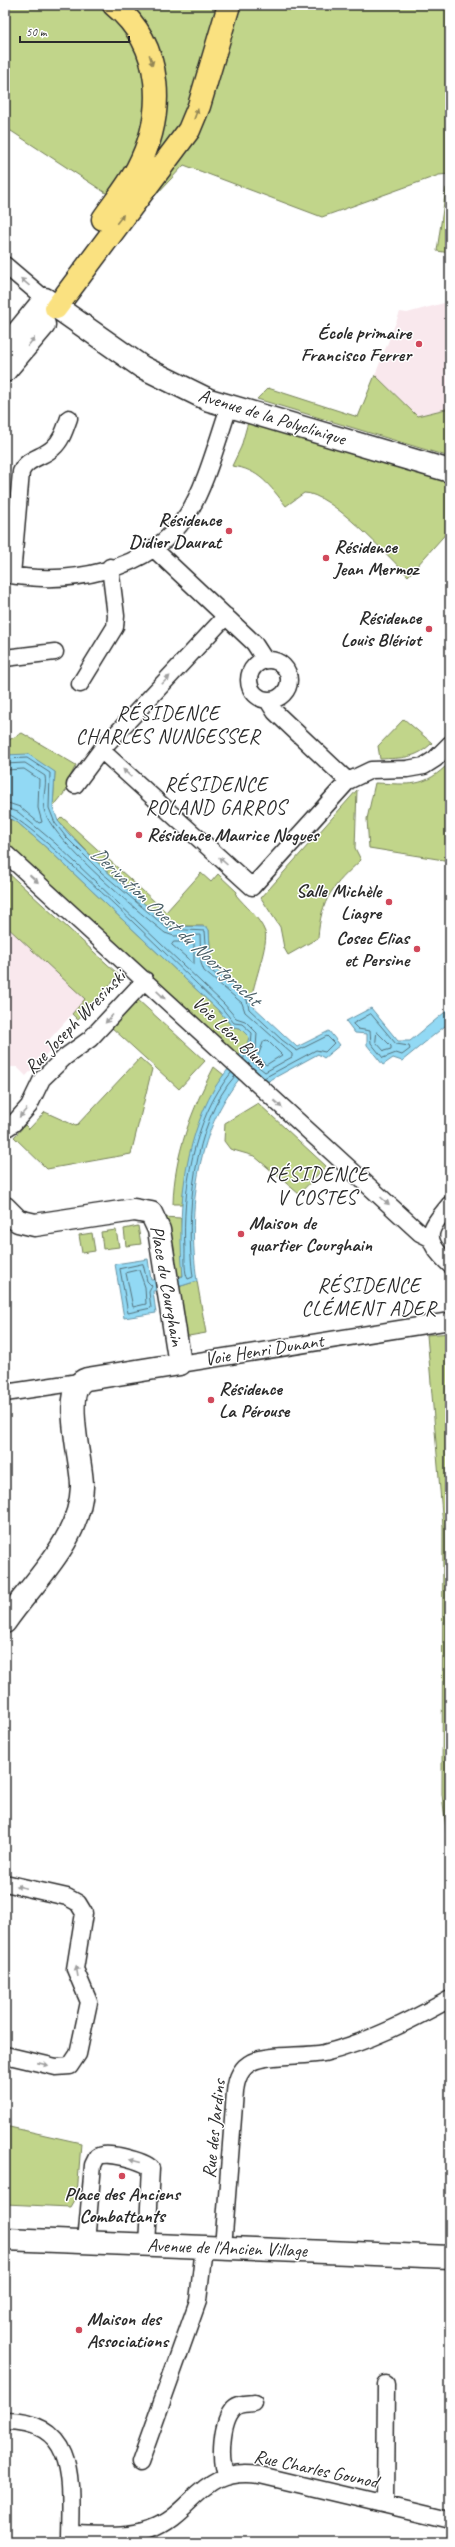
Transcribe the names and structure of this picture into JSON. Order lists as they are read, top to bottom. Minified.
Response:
{"streets":{"street":["Avenue de la Polyclinique","Rue Joseph Wresinski","Voie Léon Blum","Place du Courghain","Voie Henri Dunant","Rue des Jardins","Avenue de l'Ancien Village","Rue Charles Gounod"]},"crossings":[["Rue Joseph Wresinski","Voie Léon Blum"],["Place du Courghain","Voie Henri Dunant"],["Rue des Jardins","Avenue de l'Ancien Village"]],"one_way":["Rue Joseph Wresinski","Voie Léon Blum"],"districts":["RÉSIDENCE CHARLES NUNGESSER","RÉSIDENCE ROLAND GARROS","RÉSIDENCE V COSTES","RÉSIDENCE CLÉMENT ADER"],"water":["Derivation Ouest du Noortgracht"],"places":["École primaire Francisco Ferrer","Résidence Didier Daurat","Résidence Jean Mermoz","Résidence Louis Blériot","Résidence Maurice Nogues","Salle Michèle Liagre","Cosec Elias et Persine","Maison de quartier Courghain","Résidence La Pérouse","Place des Anciens Combattants","Maison des Associations"],"scale_bar":"50 m"}
